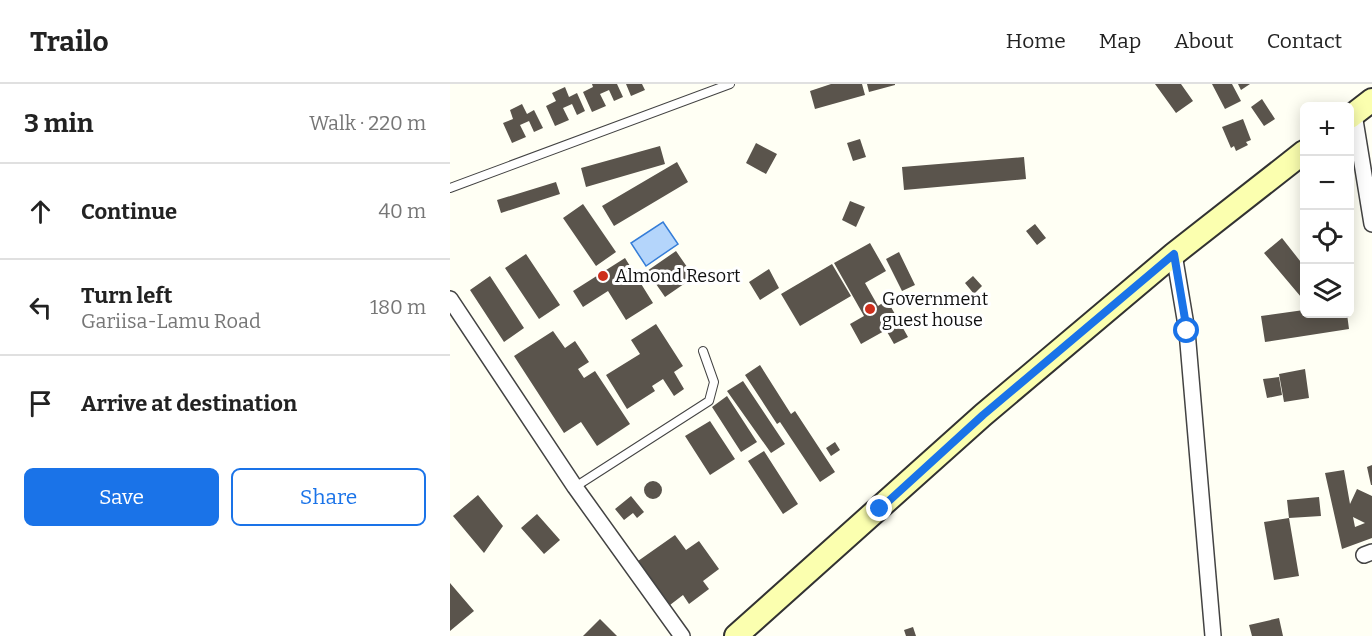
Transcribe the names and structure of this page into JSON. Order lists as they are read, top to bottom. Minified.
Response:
{"places":["Almond Resort","Government guest house"],"page":{"header":"Trailo","nav":["Home","Map","About","Contact"],"heading":["3 min","Walk · 220 m"],"map_buttons":["+","−"],"list":[["Continue","40 m"],["Turn left","Gariisa-Lamu Road","180 m"],"Arrive at destination"],"buttons":["Save","Share"]}}
